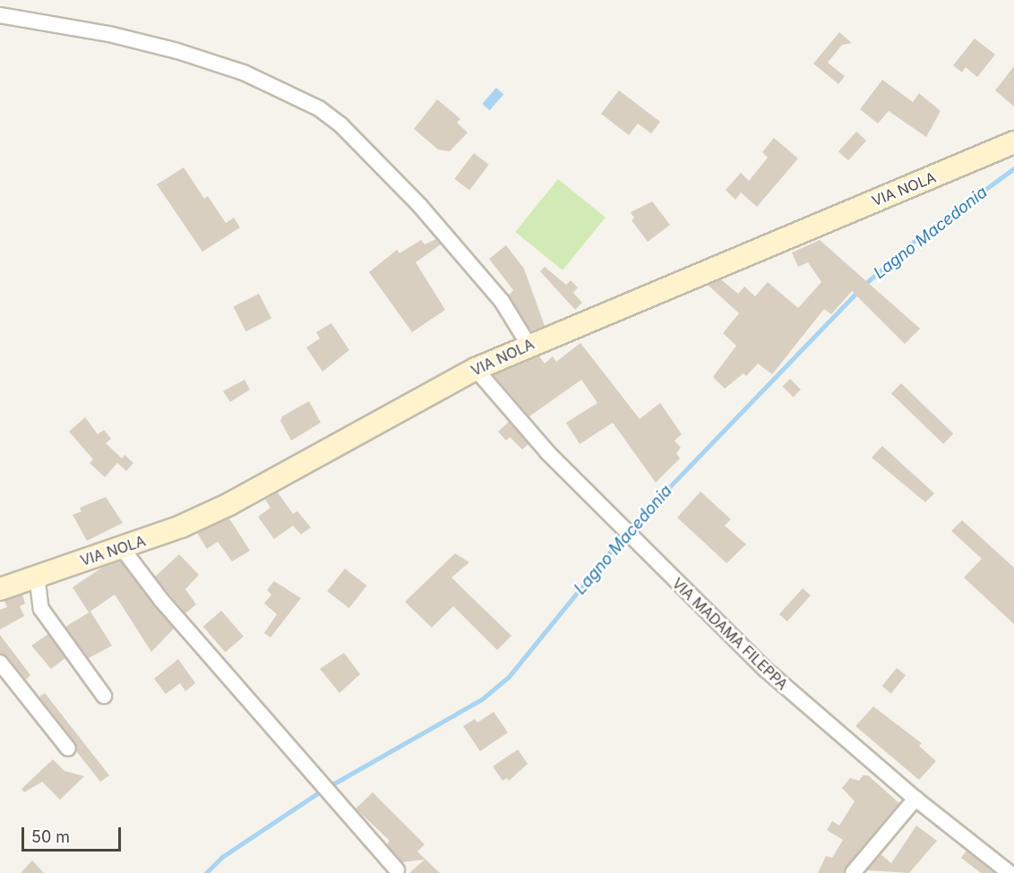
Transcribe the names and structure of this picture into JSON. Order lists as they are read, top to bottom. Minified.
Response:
{"streets":{"street":["VIA NOLA","VIA MADAMA FILEPPA"]},"crossings":[["VIA NOLA","VIA MADAMA FILEPPA"]],"water":["Lagno Macedonia"],"scale_bar":"50 m"}
